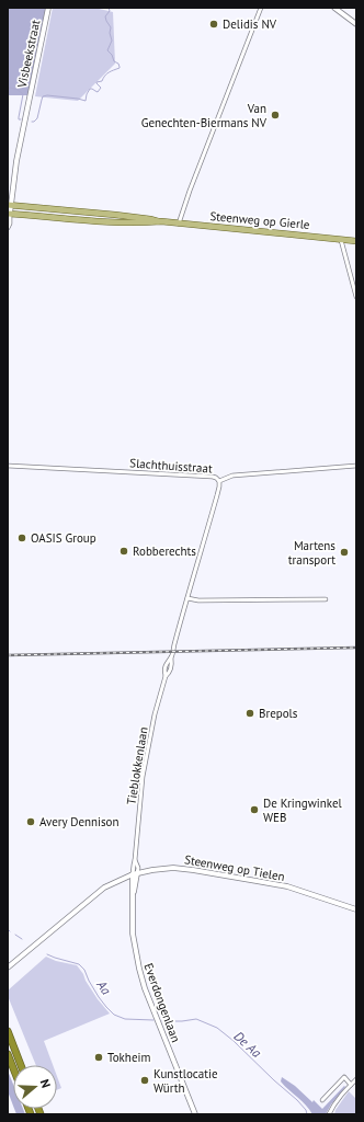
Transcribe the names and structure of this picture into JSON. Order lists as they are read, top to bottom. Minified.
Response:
{"streets":{"main road":["Steenweg op Gierle"],"street":["Visbeekstraat","Slachthuisstraat","Tieblokkenlaan","Steenweg op Tielen","Everdongenlaan"]},"crossings":[["Visbeekstraat","Steenweg op Gierle"],["Slachthuisstraat","Tieblokkenlaan"],["Tieblokkenlaan","Steenweg op Tielen"],["Tieblokkenlaan","Everdongenlaan"],["Steenweg op Tielen","Everdongenlaan"]],"water":["Aa","De Aa"],"places":["Delidis NV","Van Genechten-Biermans NV","OASIS Group","Robberechts","Martens transport","Brepols","De Kringwinkel WEB","Avery Dennison","Tokheim","Kunstlocatie Würth"],"north":"right"}
